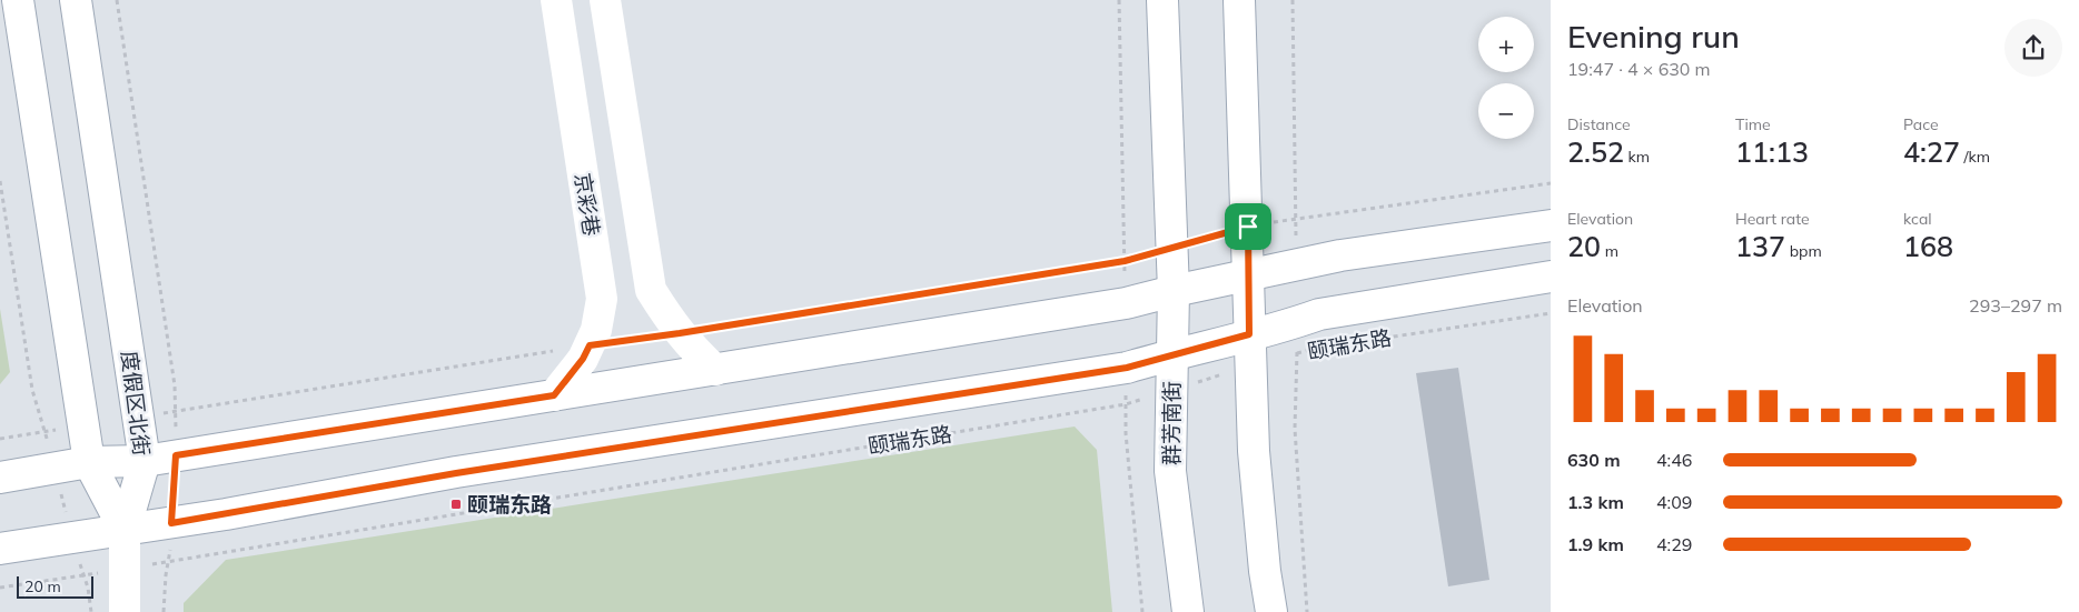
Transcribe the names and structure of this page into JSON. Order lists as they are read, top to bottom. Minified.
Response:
{"streets":{"main road":["京彩巷","颐瑞东路","度假区北街","群芳南街"]},"crossings":[["颐瑞东路","度假区北街"],["颐瑞东路","群芳南街"]],"places":{"transit":["颐瑞东路"]},"scale_bar":"20 m","page":{"heading":["Evening run","19:47 · 4 × 630 m"],"map_buttons":["+","−"],"stats":[["Distance","2.52 km"],["Time","11:13"],["Pace","4:27 /km"],["Elevation","20 m"],["Heart rate","137 bpm"],["kcal","168"]],"chart":["Elevation","293–297 m"],"list":[{"name":"630 m","note":"4:46"},{"name":"1.3 km","note":"4:09"},{"name":"1.9 km","note":"4:29"}],"scale":"20 m"}}
